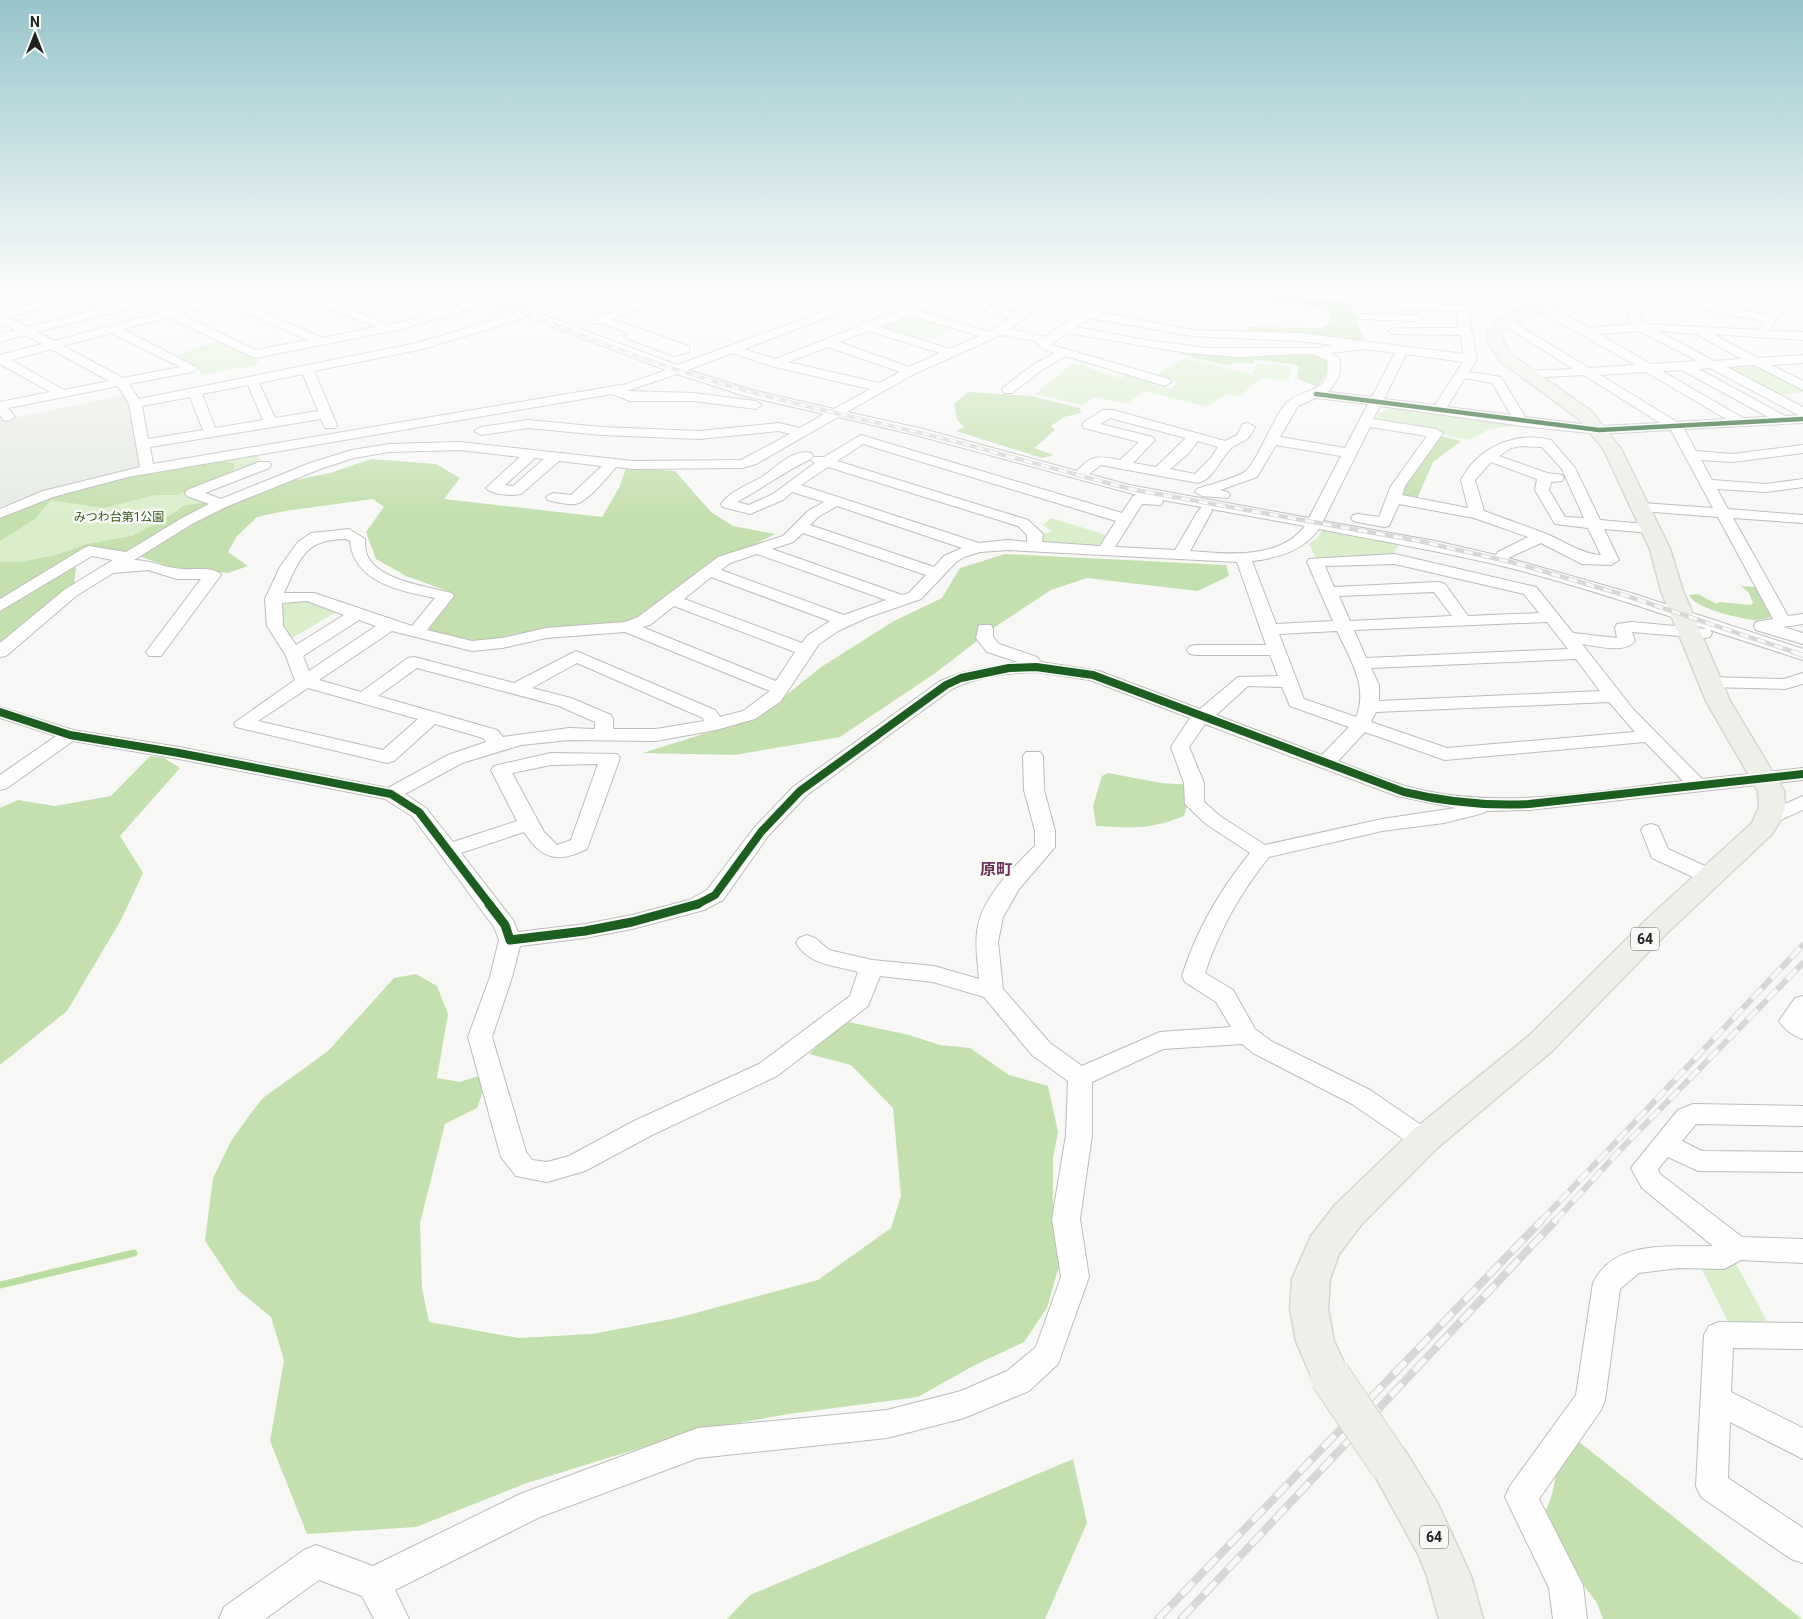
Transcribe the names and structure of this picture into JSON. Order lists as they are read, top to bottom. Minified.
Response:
{"streets":{"main road":["64"]},"districts":["原町"],"parks":["みつわ台第1公園"],"north":"top"}
